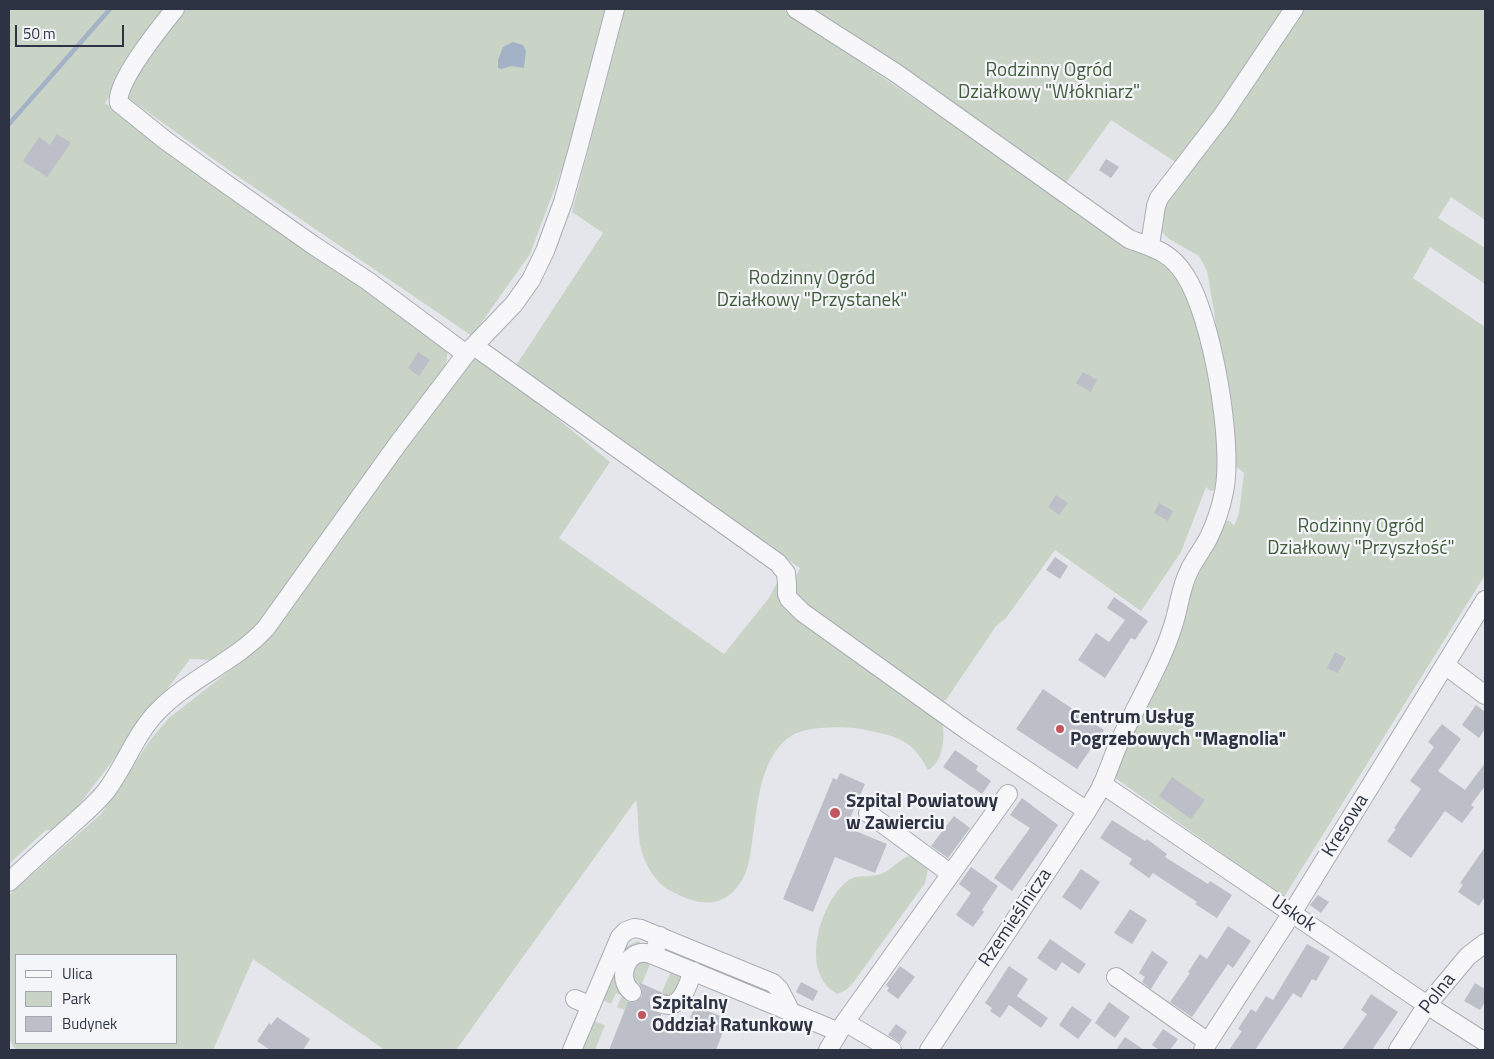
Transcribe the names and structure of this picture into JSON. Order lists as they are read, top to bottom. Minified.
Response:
{"streets":{"street":["Kresowa","Uskok","Rzemieślnicza","Polna"]},"crossings":[["Kresowa","Uskok"],["Uskok","Rzemieślnicza"],["Uskok","Polna"]],"parks":["Rodzinny Ogród Działkowy \"Włókniarz\"","Rodzinny Ogród Działkowy \"Przystanek\"","Rodzinny Ogród Działkowy \"Przyszłość\""],"places":["Centrum Usług Pogrzebowych \"Magnolia\"","Szpital Powiatowy w Zawierciu","Szpitalny Oddział Ratunkowy"],"legend":["Ulica","Park","Budynek"],"scale_bar":"50 m"}
